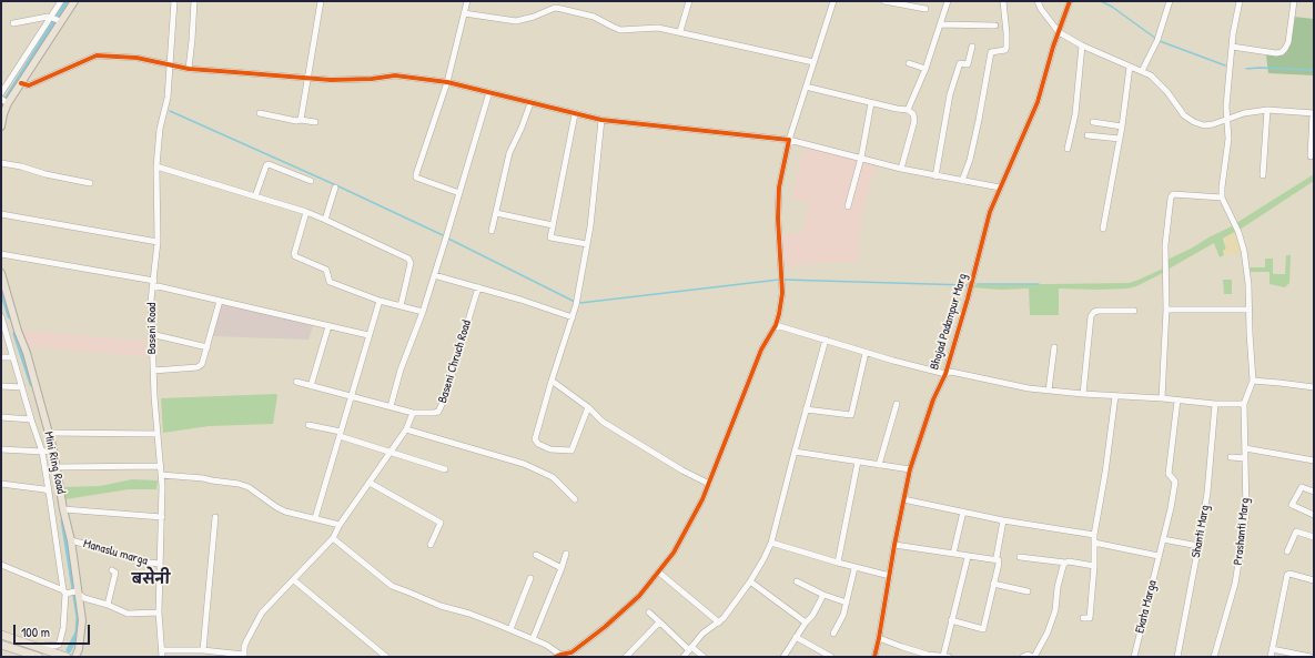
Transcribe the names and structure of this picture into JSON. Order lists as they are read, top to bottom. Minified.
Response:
{"streets":{"main road":["Mini Ring Road"],"street":["Bhojad Padampur Marg","Baseni Road","Baseni Chruch Road","Shanti Marg","Prashanti Marg","Manaslu marga","Ekata Marga"]},"crossings":[["Baseni Road","Manaslu marga"],["Mini Ring Road","Manaslu marga"]],"districts":["बसेनी"],"scale_bar":"100 m"}
